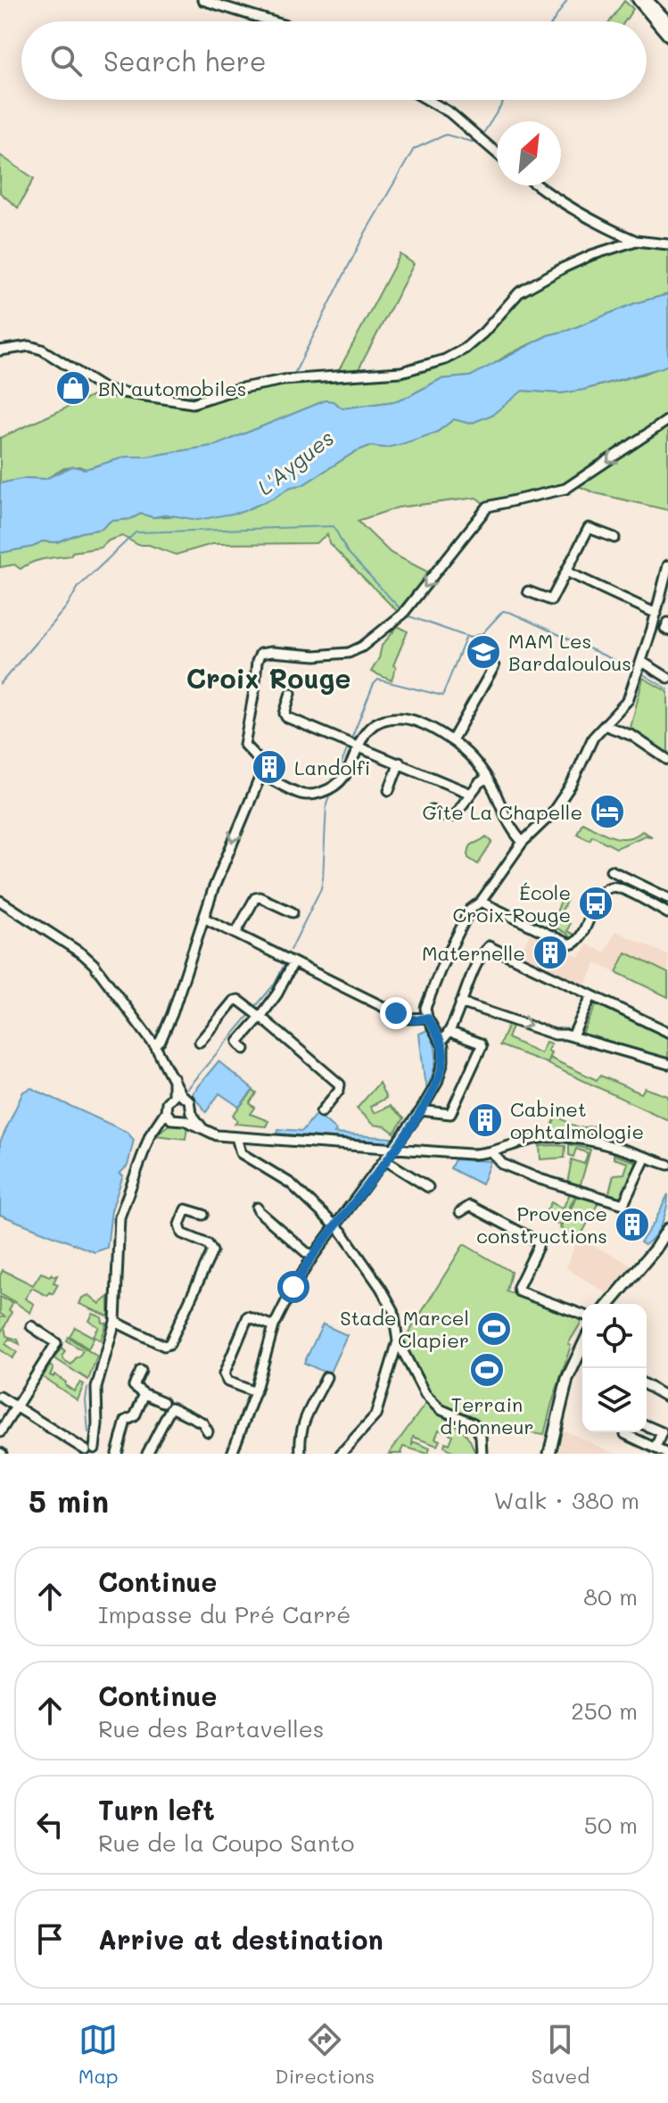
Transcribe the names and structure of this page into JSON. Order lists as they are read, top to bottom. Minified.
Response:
{"districts":["Croix Rouge"],"water":["L'Aygues"],"places":{"shop":["BN automobiles"],"school or university":["MAM Les Bardaloulous"],"building":["Landolfi","Maternelle","Cabinet ophtalmologie","Provence constructions"],"hotel":["Gîte La Chapelle"],"bus stop":["École Croix-Rouge"],"sports":["Stade Marcel Clapier","Terrain d'honneur"]},"north":"top right","page":{"search":"Search here","heading":["5 min","Walk · 380 m"],"list":[["Continue","Impasse du Pré Carré","80 m"],["Continue","Rue des Bartavelles","250 m"],["Turn left","Rue de la Coupo Santo","50 m"],"Arrive at destination"],"nav":["Map","Directions","Saved"]}}
